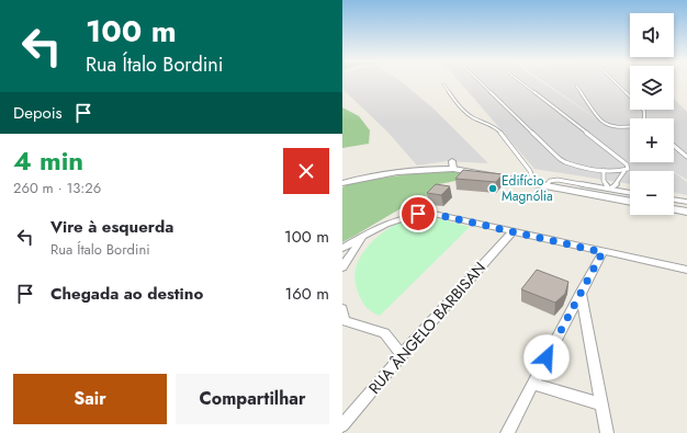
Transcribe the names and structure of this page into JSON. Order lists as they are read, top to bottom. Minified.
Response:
{"streets":{"street":["RUA ÂNGELO BARBISAN"]},"places":["Edifício Magnólia"],"page":{"turn":["100 m","Rua Ítalo Bordini"],"map_buttons":["+","−"],"then":"Depois","heading":["4 min","260 m · 13:26"],"list":[{"name":"Vire à esquerda","note":"Rua Ítalo Bordini","value":"100 m"},{"name":"Chegada ao destino","value":"160 m"}],"buttons":["Sair","Compartilhar"]}}
